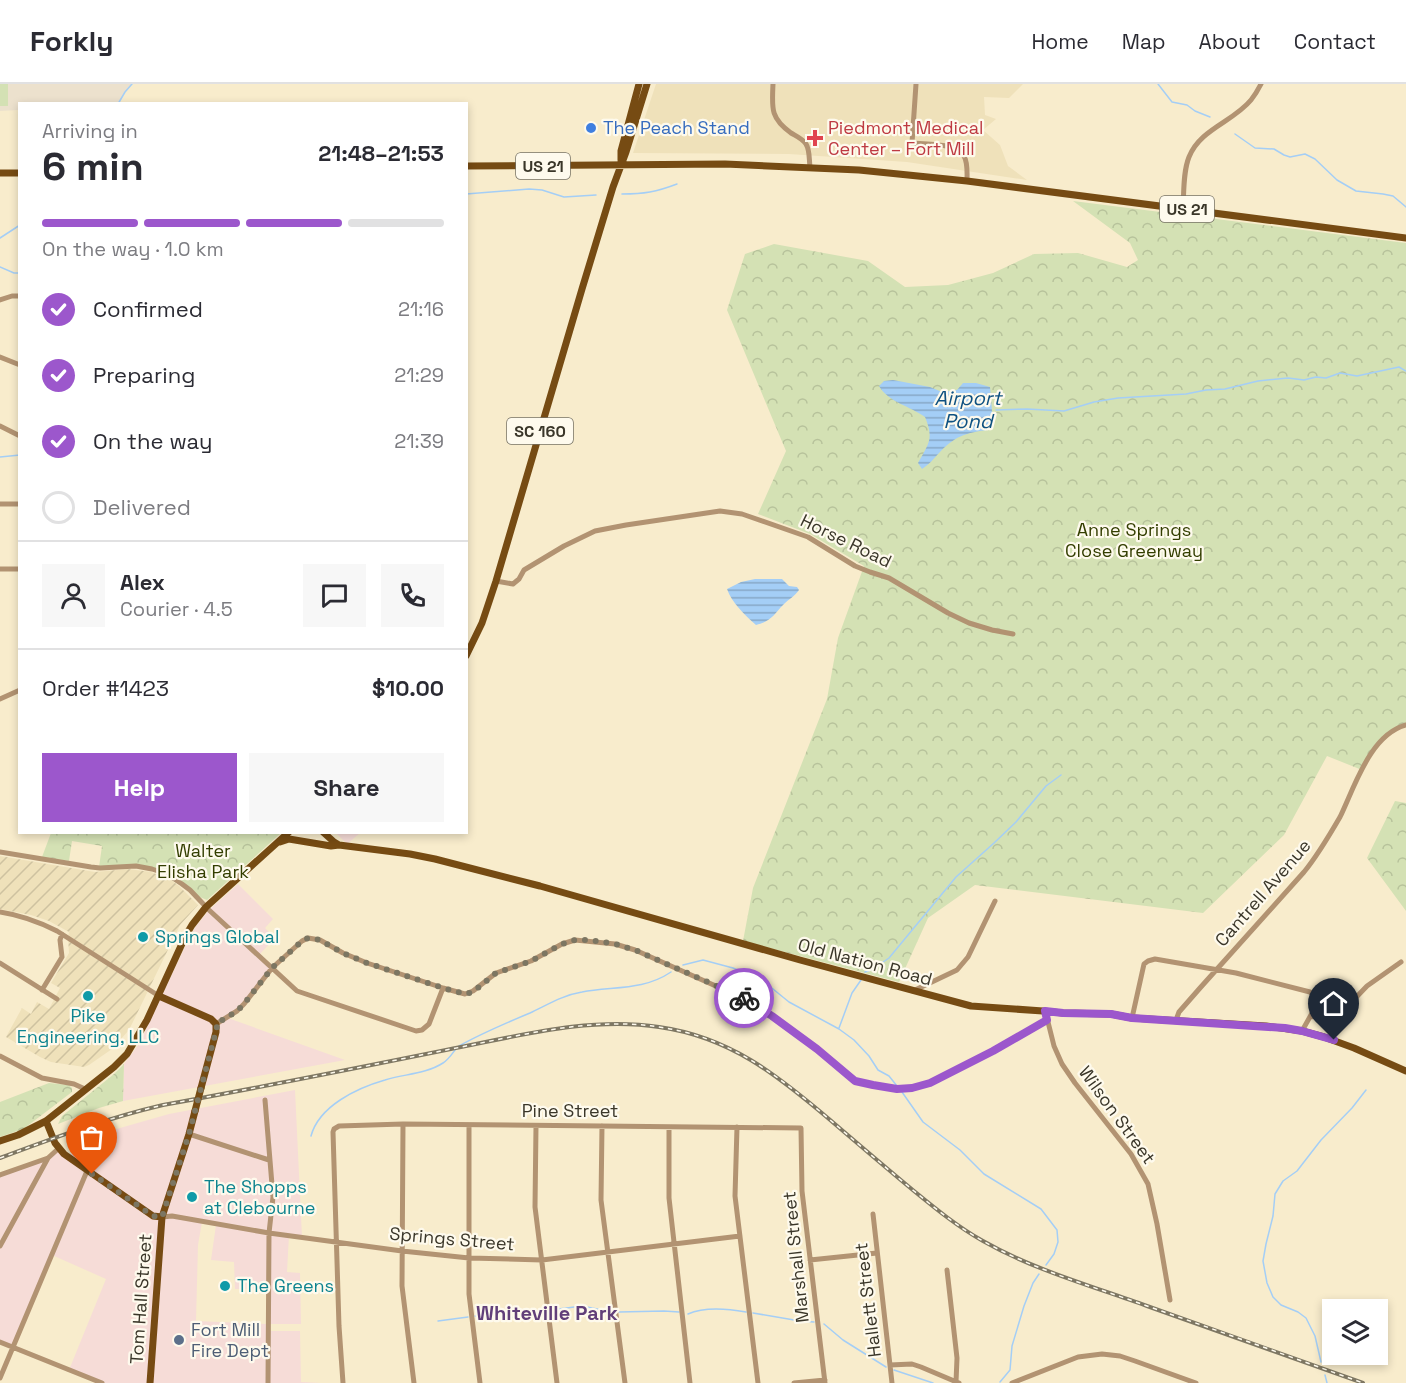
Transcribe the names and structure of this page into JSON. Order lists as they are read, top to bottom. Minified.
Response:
{"streets":{"main road":["US 21","SC 160","Old Nation Road","Tom Hall Street"],"street":["Horse Road","Cantrell Avenue","Pine Street","Wilson Street","Springs Street","Marshall Street","Hallett Street"]},"crossings":[["US 21","SC 160"],["SC 160","Horse Road"],["Cantrell Avenue","Old Nation Road"],["Old Nation Road","Wilson Street"],["Pine Street","Springs Street"],["Pine Street","Marshall Street"],["Springs Street","Tom Hall Street"]],"districts":["Whiteville Park"],"water":["Airport Pond"],"parks":["Anne Springs Close Greenway","Walter Elisha Park"],"places":{"other":["The Peach Stand","Springs Global","Pike Engineering, LLC","The Shopps at Clebourne","The Greens","Fort Mill Fire Dept"],"health":["Piedmont Medical Center – Fort Mill"]},"page":{"header":"Forkly","nav":["Home","Map","About","Contact"],"heading":["6 min","Arriving in","21:48–21:53"],"panel":["Alex","Courier · 4.5","Order #1423","$10.00"],"bar":"On the way · 1.0 km","list":[["Confirmed","21:16"],["Preparing","21:29"],["On the way","21:39"],"Delivered"],"buttons":["Help","Share"]}}
